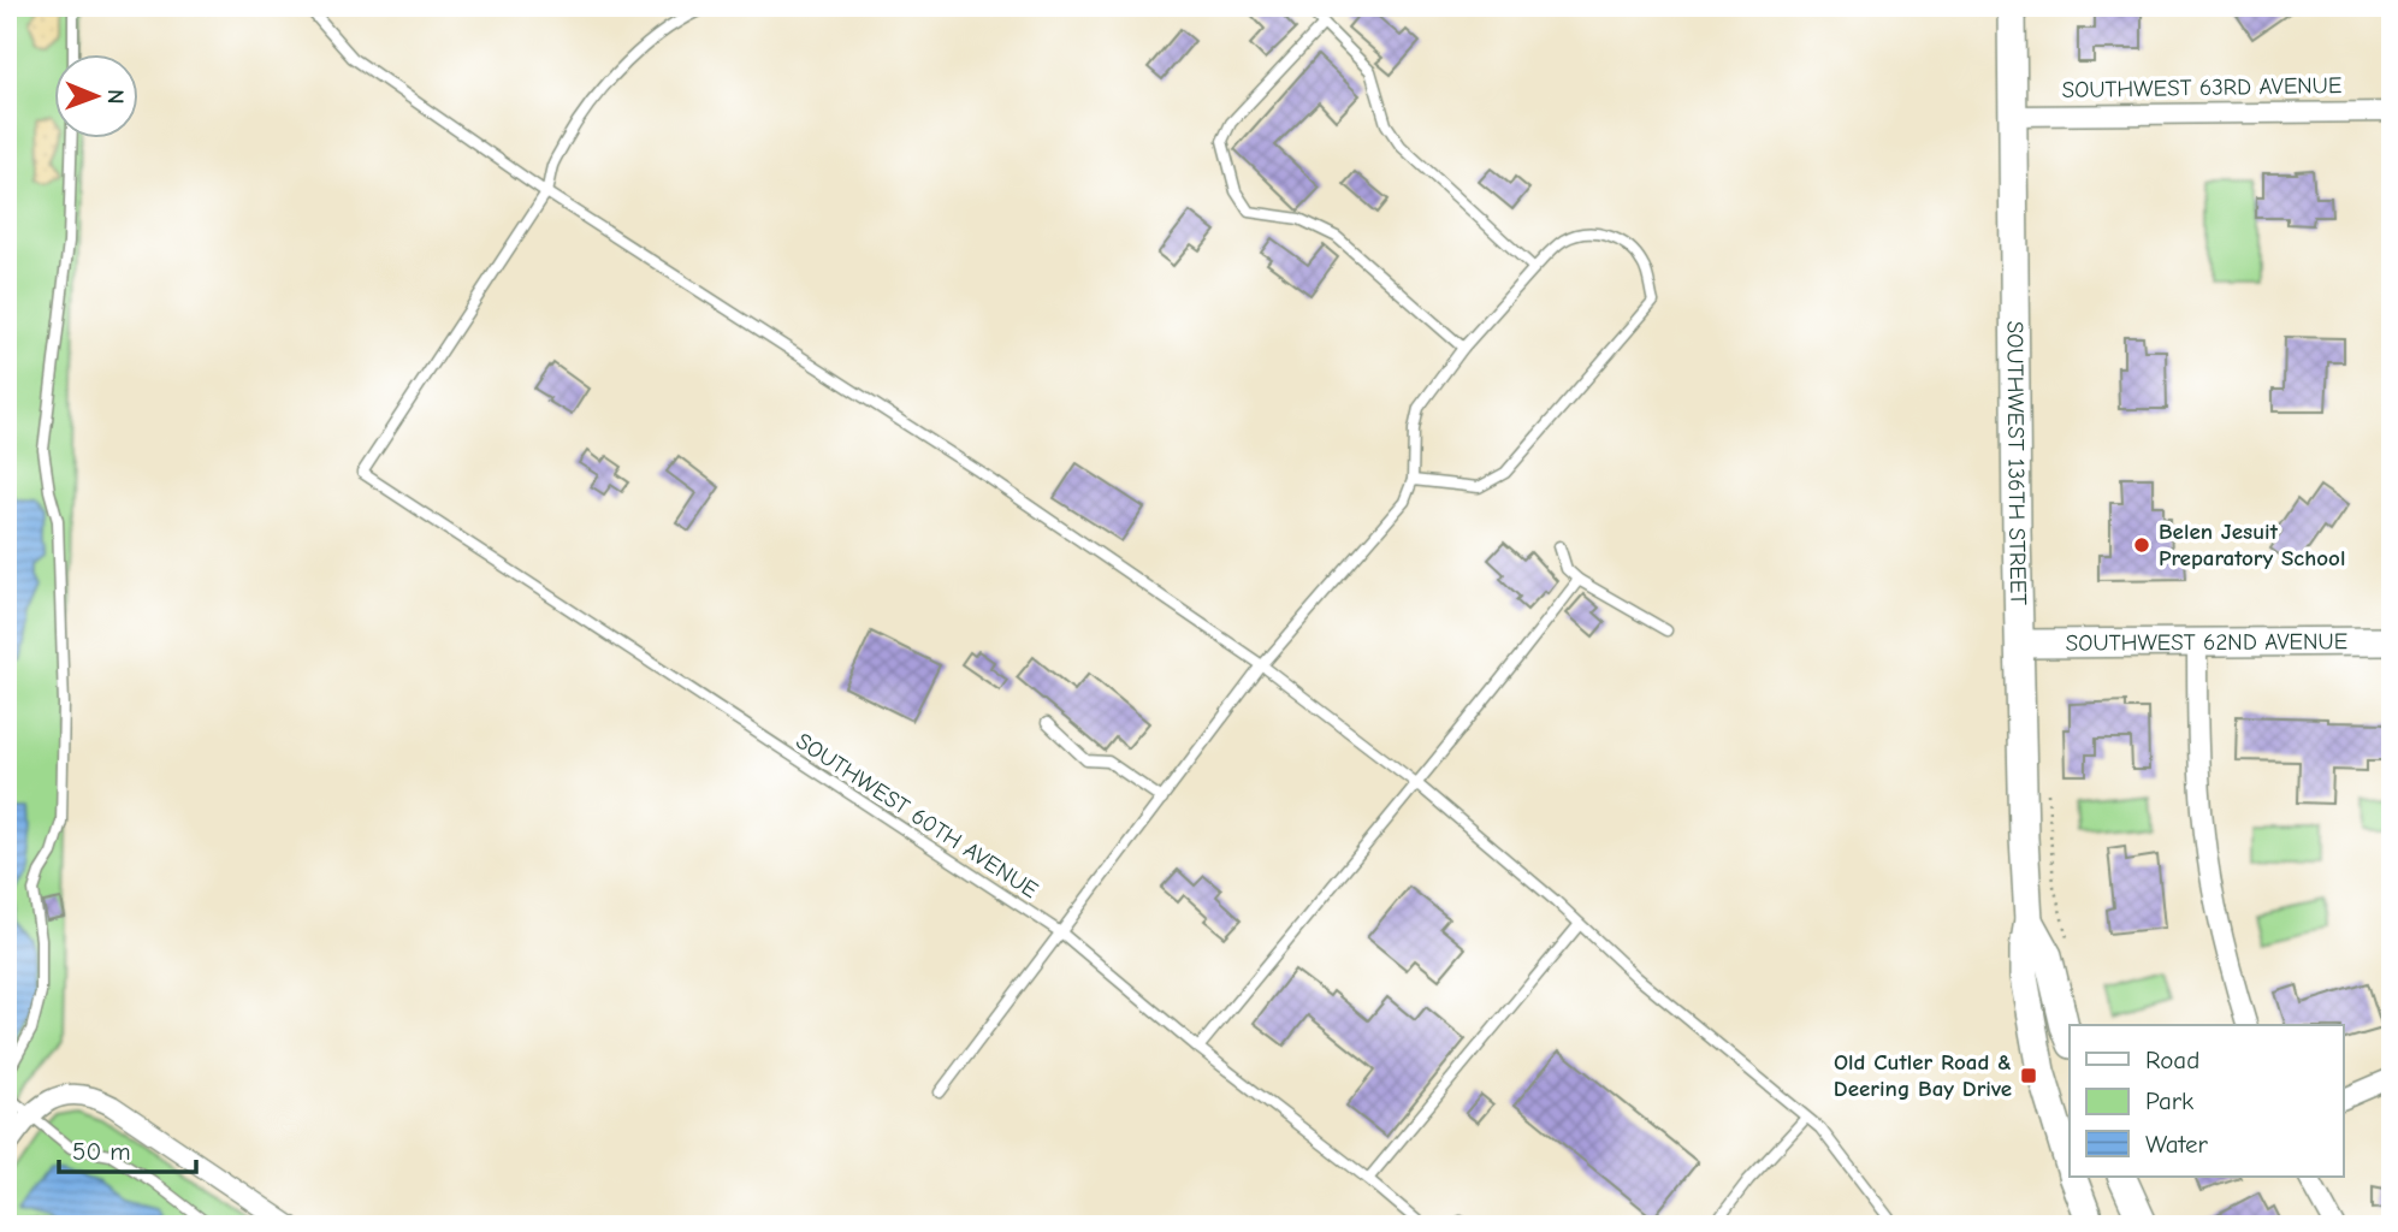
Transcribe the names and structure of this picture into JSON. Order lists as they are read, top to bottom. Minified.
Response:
{"streets":{"main road":["SOUTHWEST 136TH STREET","SOUTHWEST 62ND AVENUE"],"street":["SOUTHWEST 63RD AVENUE"],"lane":["SOUTHWEST 60TH AVENUE"]},"crossings":[["SOUTHWEST 63RD AVENUE","SOUTHWEST 136TH STREET"],["SOUTHWEST 136TH STREET","SOUTHWEST 62ND AVENUE"]],"places":{"other":["Belen Jesuit Preparatory School"],"transit":["Old Cutler Road & Deering Bay Drive"]},"legend":["Road","Park","Water"],"scale_bar":"50 m","north":"right"}
